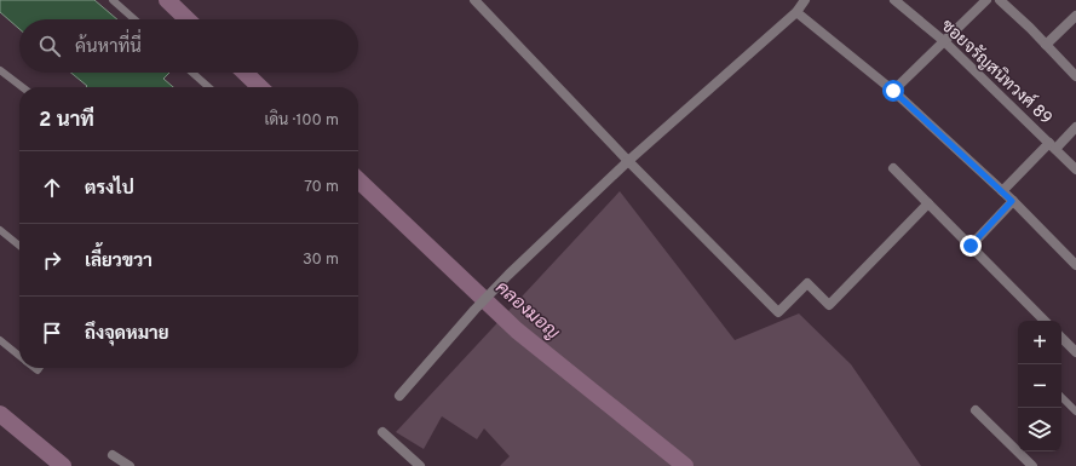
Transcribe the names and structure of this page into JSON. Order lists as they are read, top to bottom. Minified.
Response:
{"streets":{"street":["ซอยจรัญสนิทวงศ์ 89"]},"water":["คลองมอญ"],"page":{"search":"ค้นหาที่นี่","heading":["2 นาที","เดิน · 100 m"],"list":[["ตรงไป","70 m"],["เลี้ยวขวา","30 m"],"ถึงจุดหมาย"],"map_buttons":["+","−"]}}
